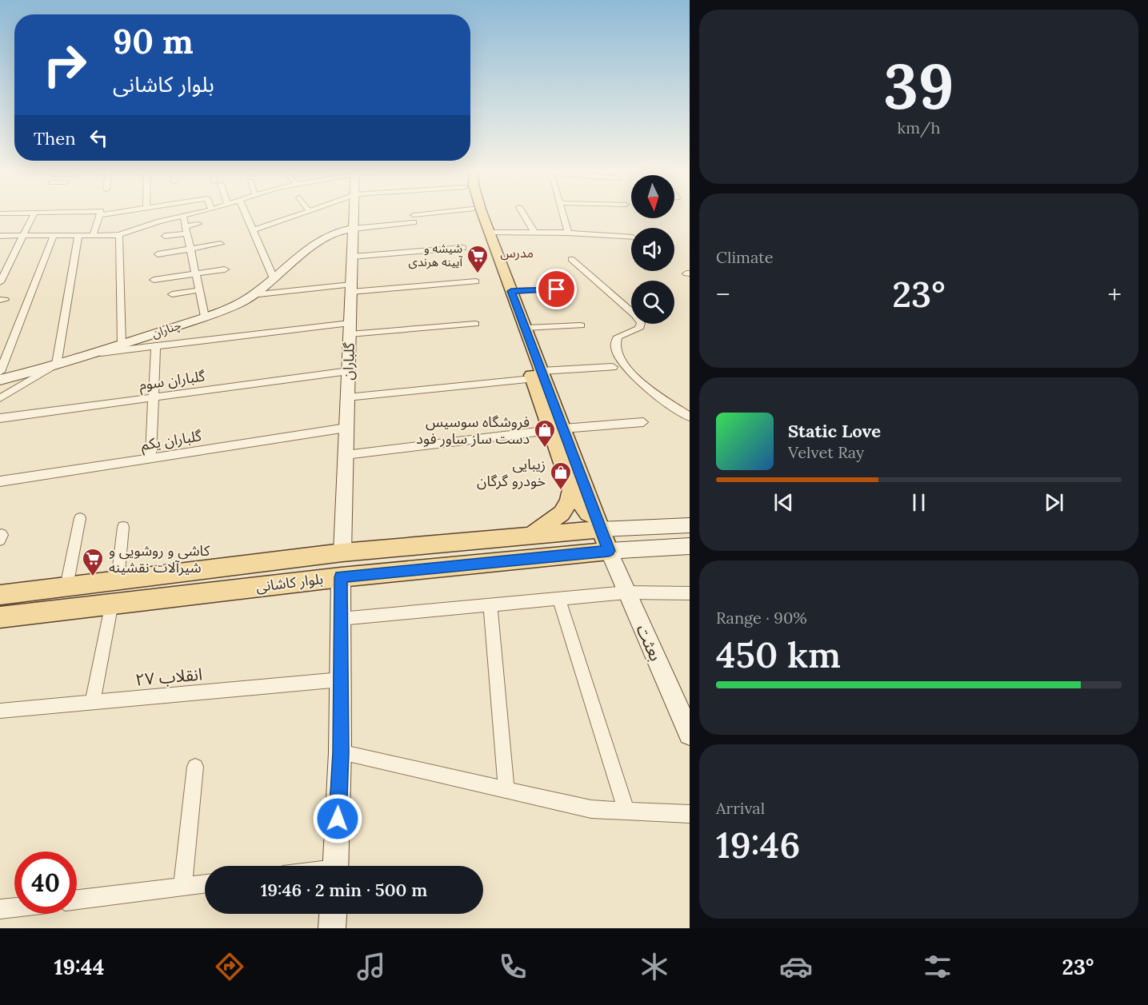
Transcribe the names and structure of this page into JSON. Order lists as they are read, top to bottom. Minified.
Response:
{"streets":{"main road":["بلوار کاشانی"],"street":["چناران","گلباران","گلباران سوم","گلباران یکم","بعثت","انقلاب ۲۷"]},"crossings":[["چناران","گلباران"],["گلباران","گلباران سوم"],["گلباران","گلباران یکم"],["گلباران","بلوار کاشانی"],["بلوار کاشانی","بعثت"]],"districts":["مدرس"],"places":{"supermarket":["شیشه و آیینه هرندی","کاشی و روشویی و شیرآلات نقشینه"],"shop":["فروشگاه سوسیس دست ساز ساور فود","زیبایی خودرو گرگان"]},"north":"bottom","page":{"tile":[["39","km/h"],"Climate",["Range · 90%","450 km"],["Arrival","19:46"]],"turn":["90 m","بلوار کاشانی"],"then":"Then","heat":["−","23°","+"],"song":["Static Love","Velvet Ray"],"limit":"40","trip":"19:46 · 2 min · 500 m","tabs":["19:44","23°"]}}
